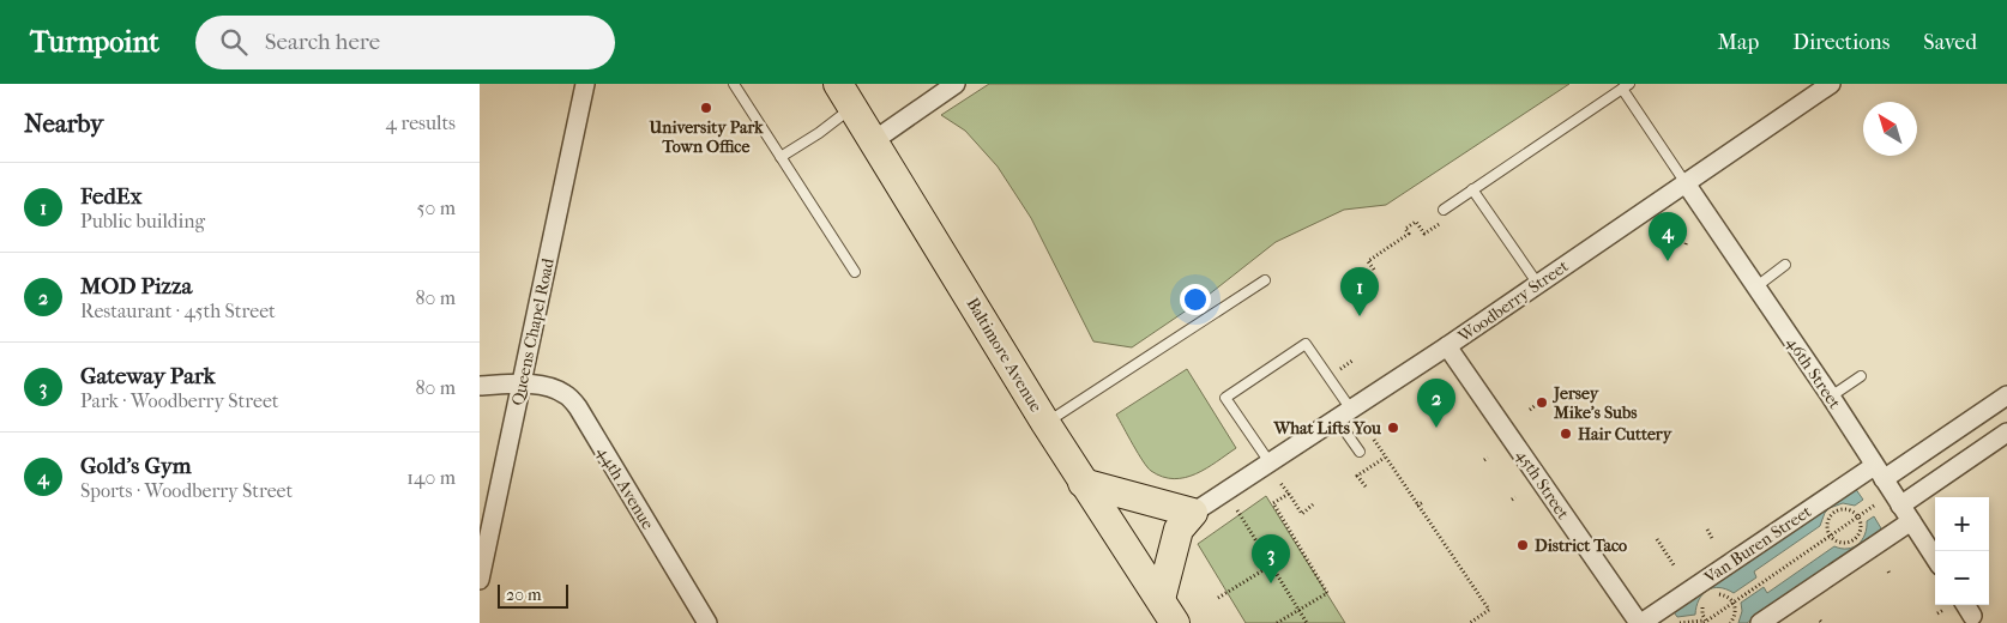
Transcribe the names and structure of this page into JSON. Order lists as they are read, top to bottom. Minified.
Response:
{"streets":{"main road":["Baltimore Avenue"],"street":["Woodberry Street","Queens Chapel Road","46th Street","45th Street","44th Avenue","Van Buren Street"]},"crossings":[["Woodberry Street","46th Street"],["Woodberry Street","45th Street"],["Queens Chapel Road","44th Avenue"],["46th Street","Van Buren Street"],["45th Street","Van Buren Street"]],"places":["University Park Town Office","Jersey Mike's Subs","What Lifts You","Hair Cuttery","District Taco"],"scale_bar":"20 m","north":"top left","page":{"header":"Turnpoint","search":"Search here","nav":["Map","Directions","Saved"],"heading":["Nearby","4 results"],"list":[{"mark":"1","name":"FedEx","note":"Public building","value":"50 m"},{"mark":"2","name":"MOD Pizza","note":"Restaurant · 45th Street","value":"80 m"},{"mark":"3","name":"Gateway Park","note":"Park · Woodberry Street","value":"80 m"},{"mark":"4","name":"Gold's Gym","note":"Sports · Woodberry Street","value":"140 m"}],"pins":["4","1","2","3"],"map_buttons":["+","−"],"scale":"20 m"}}
